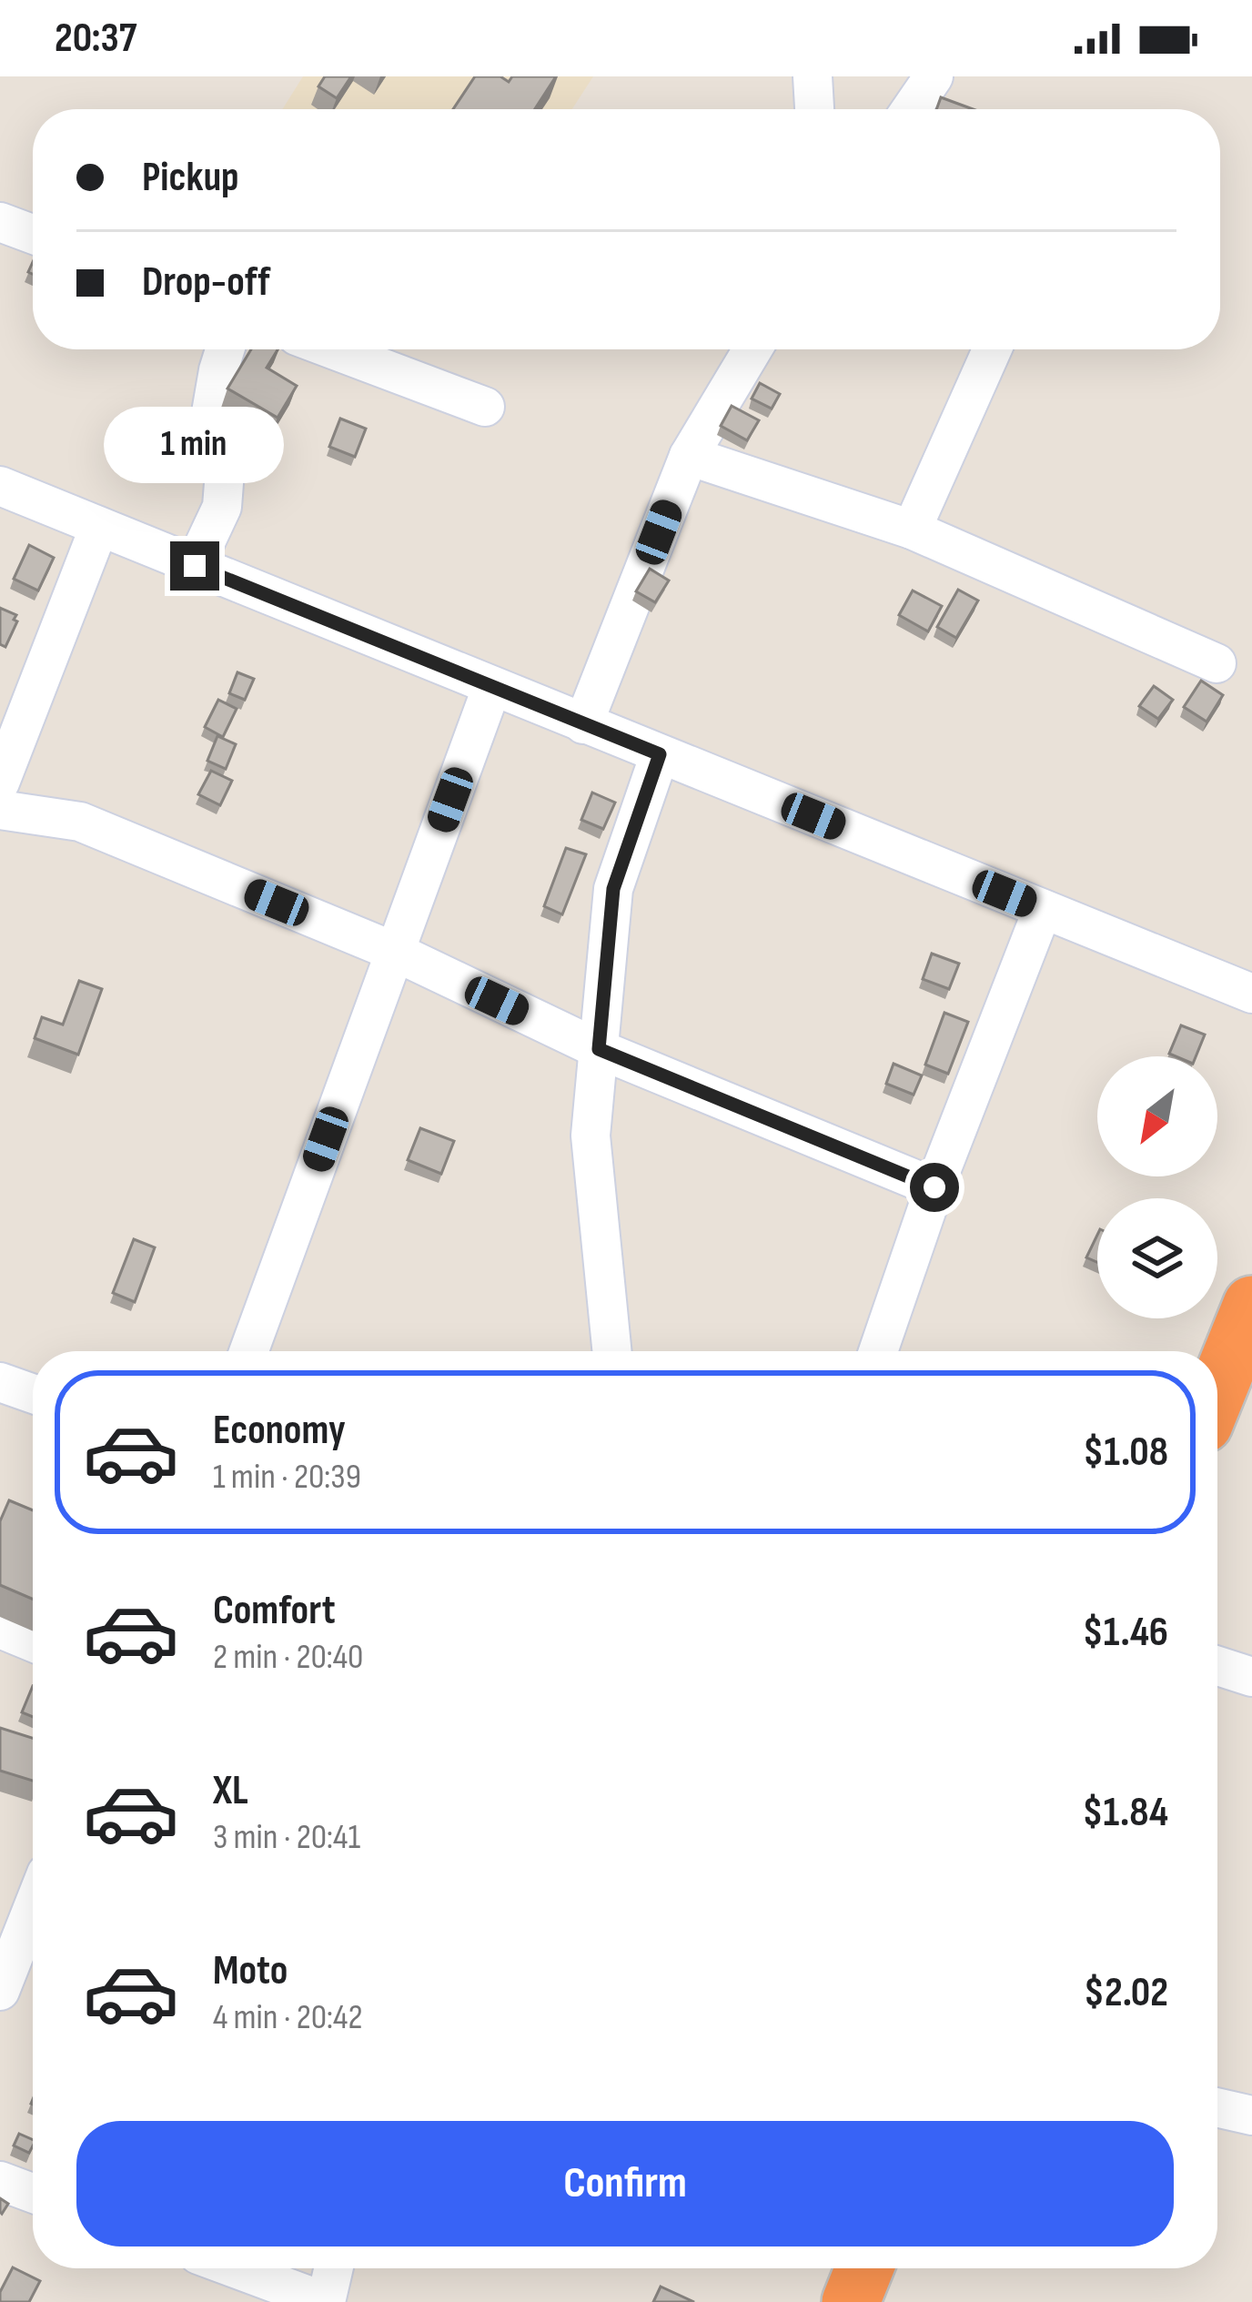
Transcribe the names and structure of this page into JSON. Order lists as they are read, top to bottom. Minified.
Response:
{"north":"bottom left","page":{"status":"20:37","banner":["Pickup","Drop-off"],"bubble":"1 min","list":[{"name":"Economy","note":"1 min · 20:39","value":"$1.08"},{"name":"Comfort","note":"2 min · 20:40","value":"$1.46"},{"name":"XL","note":"3 min · 20:41","value":"$1.84"},{"name":"Moto","note":"4 min · 20:42","value":"$2.02"}],"buttons":"Confirm"}}
